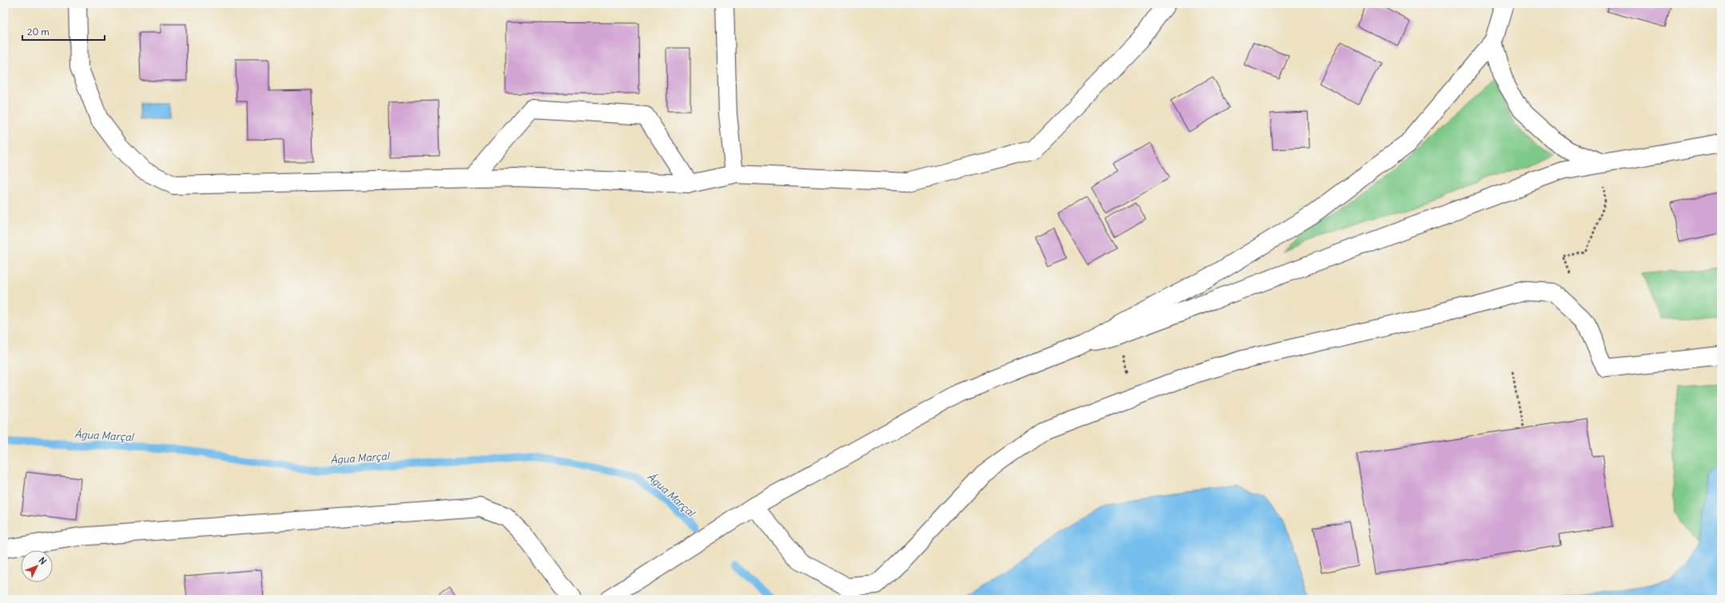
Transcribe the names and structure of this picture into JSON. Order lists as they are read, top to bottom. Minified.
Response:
{"water":["Água Marçal"],"scale_bar":"20 m","north":"top right"}
